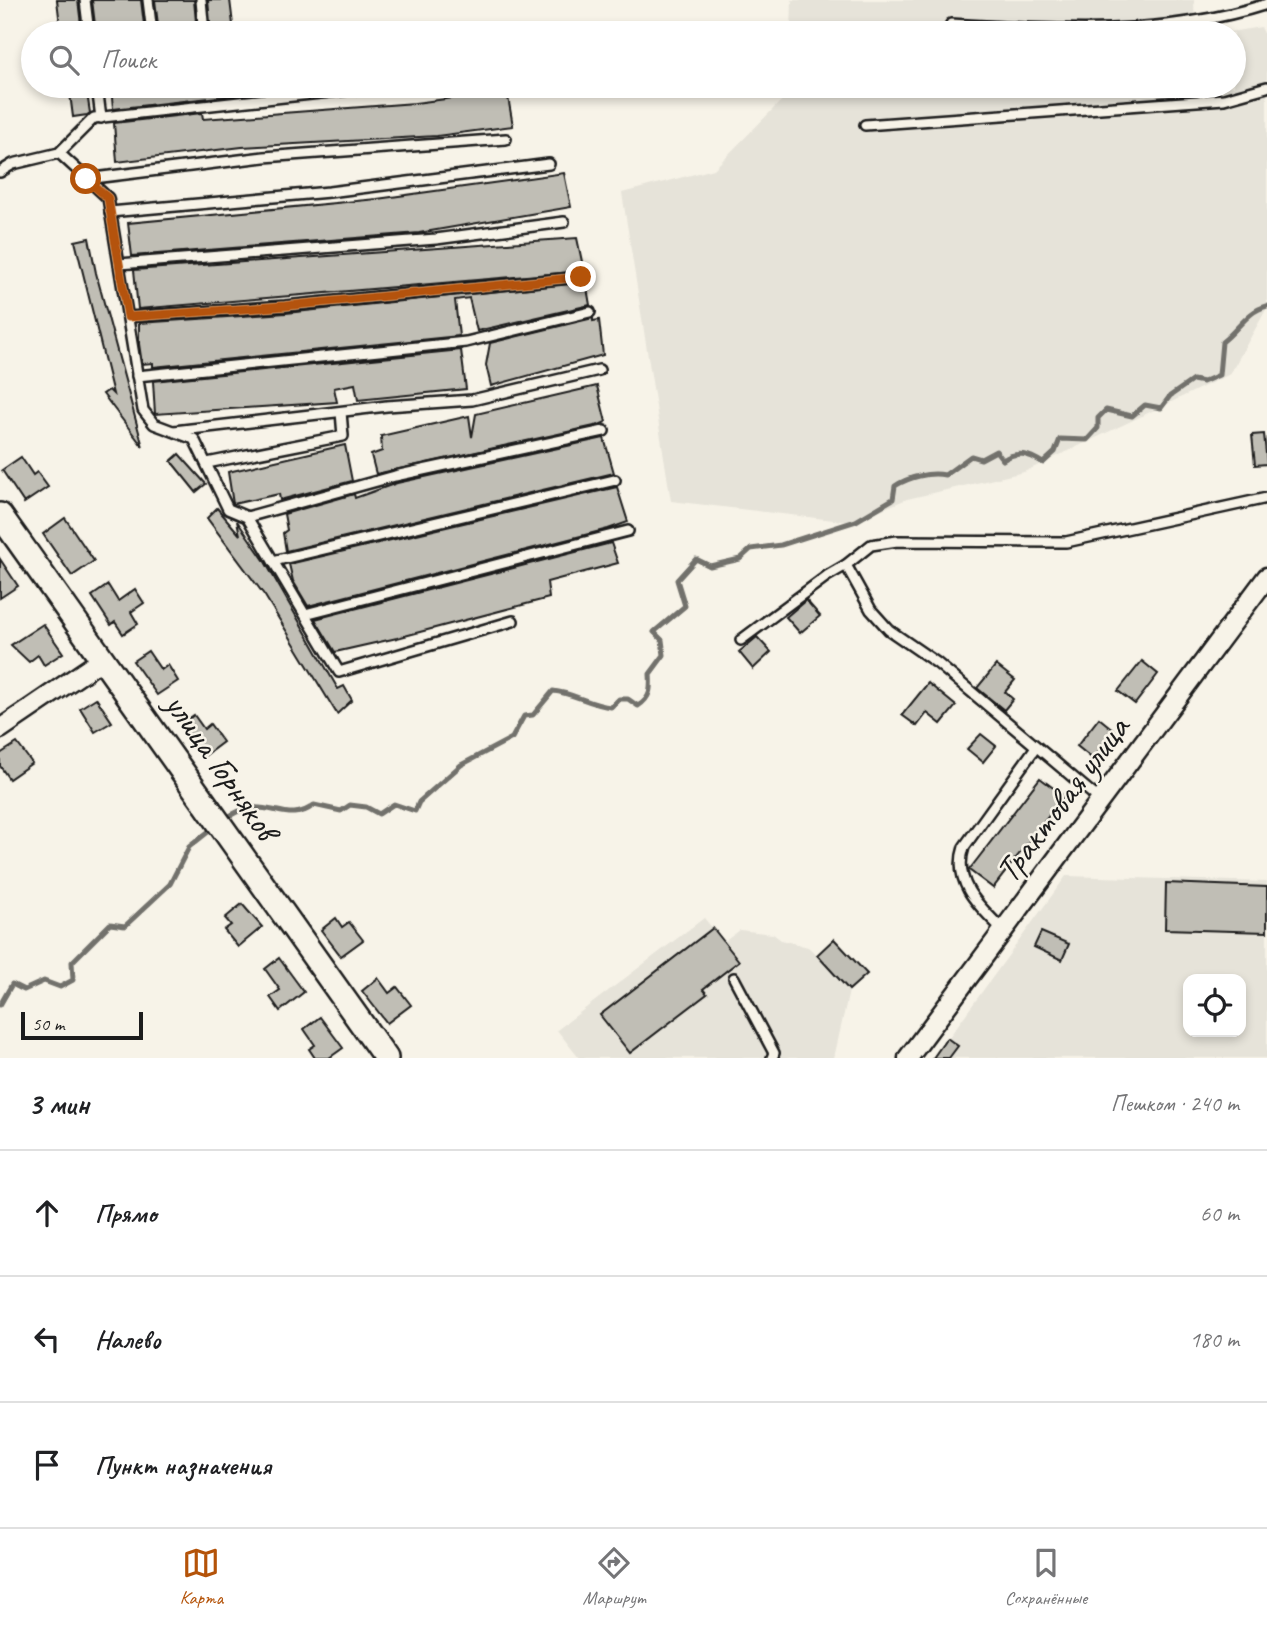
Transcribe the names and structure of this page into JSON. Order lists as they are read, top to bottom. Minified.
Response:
{"streets":{"street":["улица Горняков","Трактовая улица"]},"scale_bar":"50 m","page":{"search":"Поиск","scale":"50 m","heading":["3 мин","Пешком · 240 m"],"list":[["Прямо","60 m"],["Налево","180 m"],"Пункт назначения"],"nav":["Карта","Маршрут","Сохранённые"]}}
